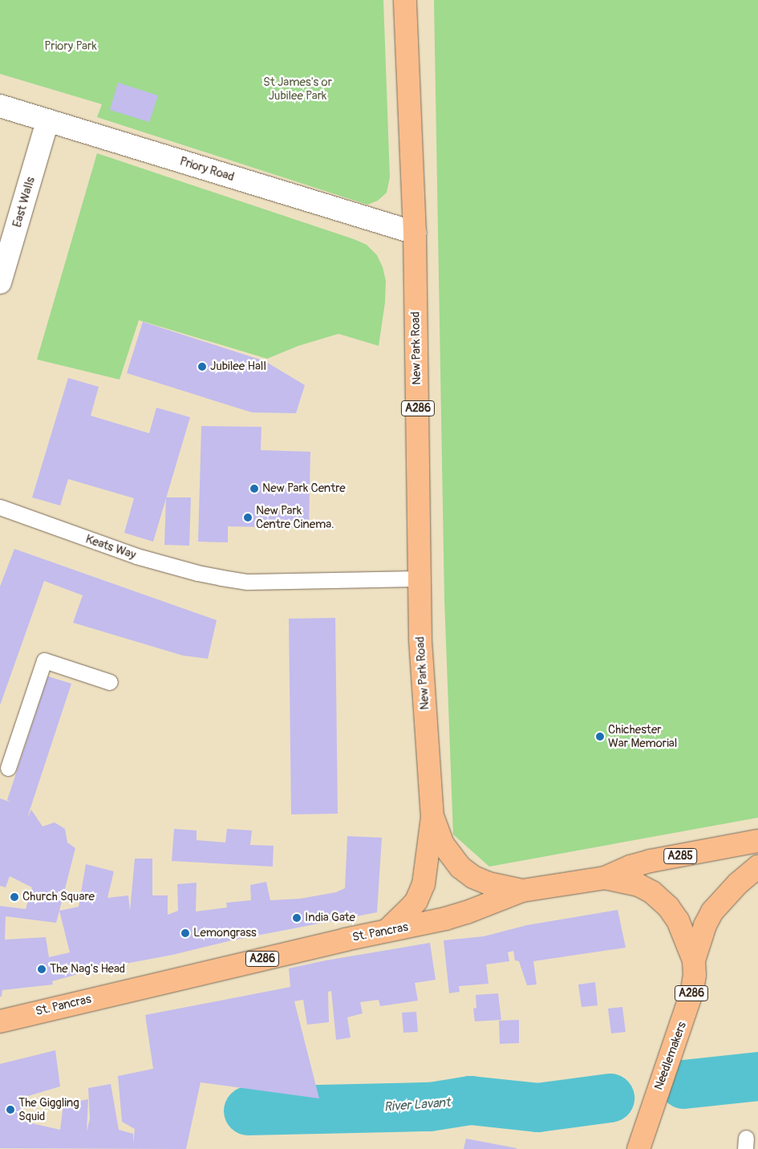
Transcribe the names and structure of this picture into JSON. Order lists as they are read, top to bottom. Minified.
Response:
{"streets":{"main road":["New Park Road","A286","A285","St. Pancras","Needlemakers"],"street":["Priory Road","East Walls"],"lane":["Keats Way"]},"crossings":[["Priory Road","East Walls"],["Priory Road","New Park Road"],["New Park Road","Keats Way"],["New Park Road","St. Pancras"],["St. Pancras","Needlemakers"]],"water":["River Lavant"],"parks":["Priory Park","St James's or Jubilee Park"],"places":["Jubilee Hall","New Park Centre","New Park Centre Cinema.","Chichester War Memorial","Church Square","India Gate","Lemongrass","The Nag's Head","The Giggling Squid"]}
